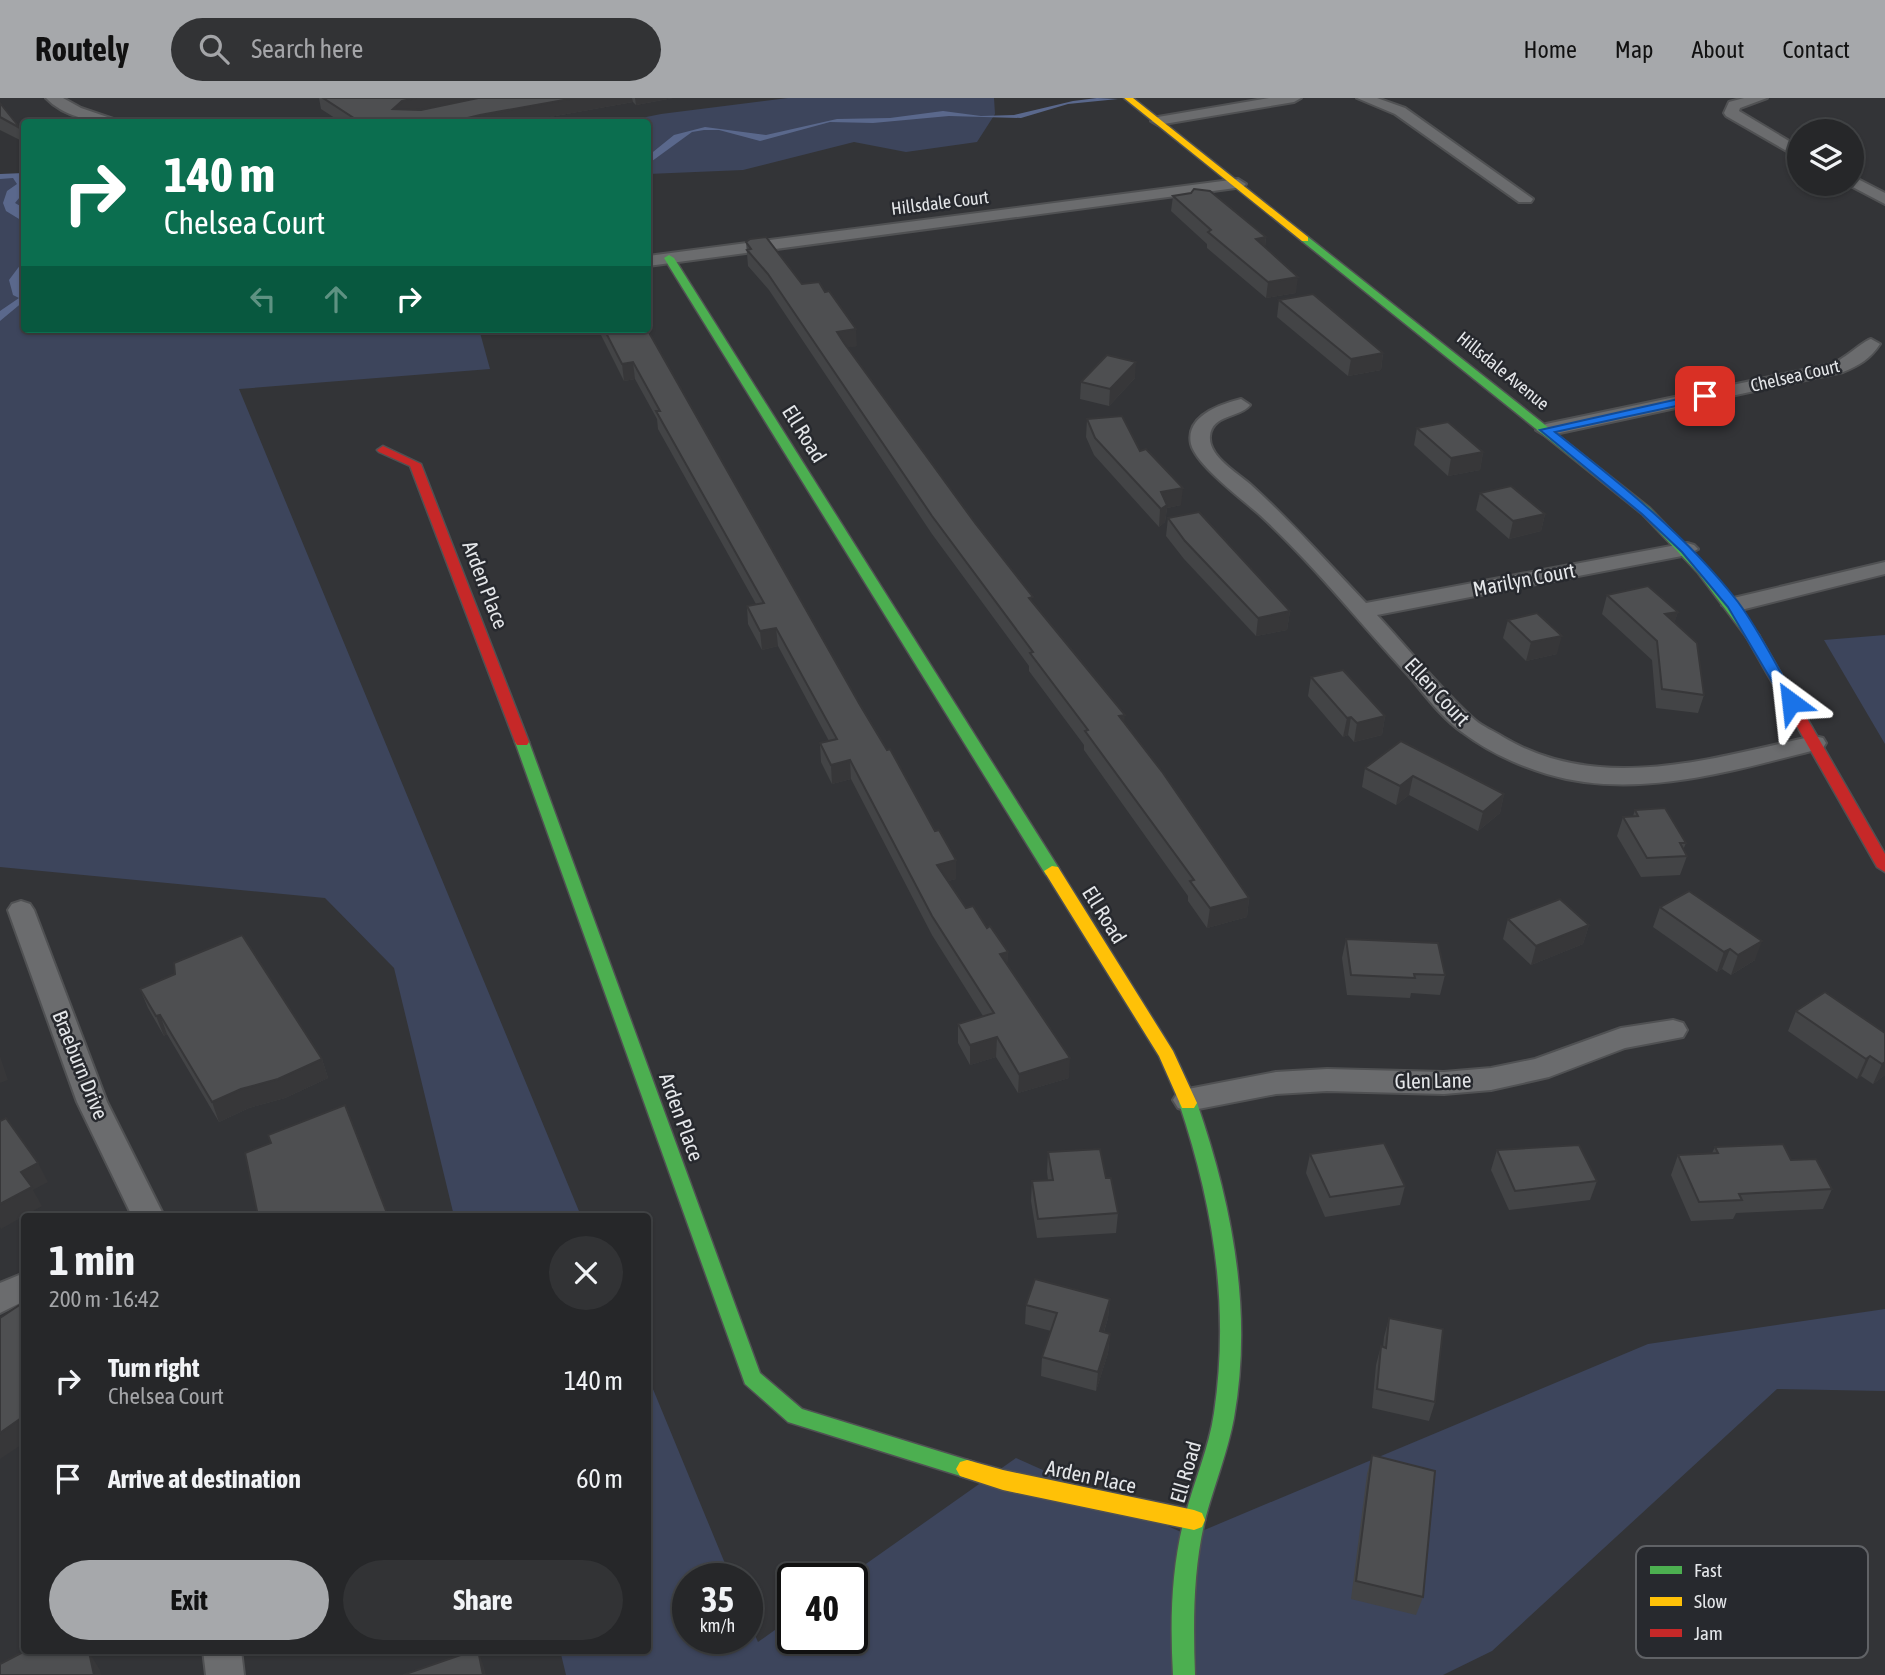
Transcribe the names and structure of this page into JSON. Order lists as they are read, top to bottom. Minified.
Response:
{"streets":{"street":["Hillsdale Court","Hillsdale Avenue","Chelsea Court","Ell Road","Marilyn Court","Arden Place","Ellen Court","Braeburn Drive","Glen Lane"]},"crossings":[["Hillsdale Court","Hillsdale Avenue"],["Hillsdale Court","Ell Road"],["Hillsdale Avenue","Chelsea Court"],["Hillsdale Avenue","Marilyn Court"],["Hillsdale Avenue","Ellen Court"],["Ell Road","Arden Place"],["Ell Road","Glen Lane"],["Marilyn Court","Ellen Court"]],"legend":["Fast","Slow","Jam"],"page":{"header":"Routely","search":"Search here","nav":["Home","Map","About","Contact"],"turn":["140 m","Chelsea Court"],"heading":["1 min","200 m · 16:42"],"list":[{"name":"Turn right","note":"Chelsea Court","value":"140 m"},{"name":"Arrive at destination","value":"60 m"}],"buttons":["Exit","Share"],"speed":"35 km/h","limit":"40"}}
